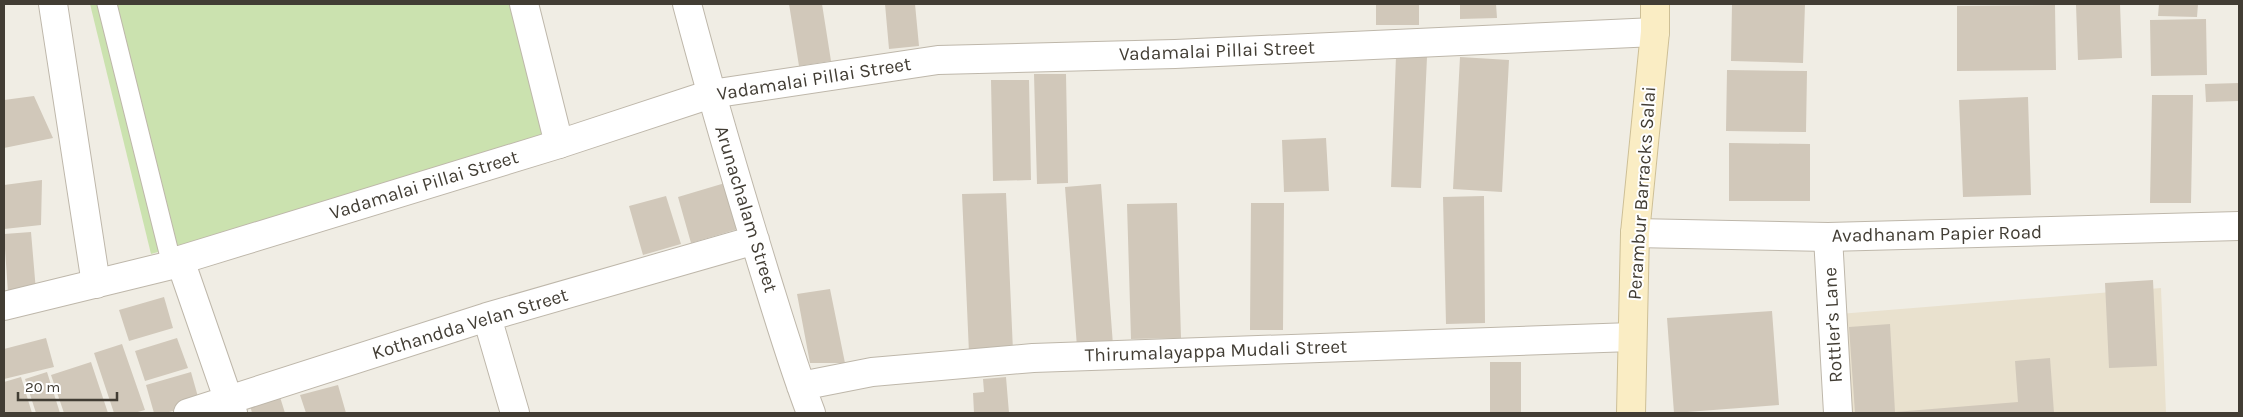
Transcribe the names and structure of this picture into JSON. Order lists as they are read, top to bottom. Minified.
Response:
{"streets":{"main road":["Perambur Barracks Salai"],"street":["Vadamalai Pillai Street","Arunachalam Street","Avadhanam Papier Road","Kothandda Velan Street","Rottler's Lane","Thirumalayappa Mudali Street"]},"crossings":[["Vadamalai Pillai Street","Perambur Barracks Salai"],["Vadamalai Pillai Street","Arunachalam Street"],["Perambur Barracks Salai","Avadhanam Papier Road"],["Perambur Barracks Salai","Thirumalayappa Mudali Street"],["Arunachalam Street","Kothandda Velan Street"],["Arunachalam Street","Thirumalayappa Mudali Street"],["Avadhanam Papier Road","Rottler's Lane"]],"scale_bar":"20 m"}
